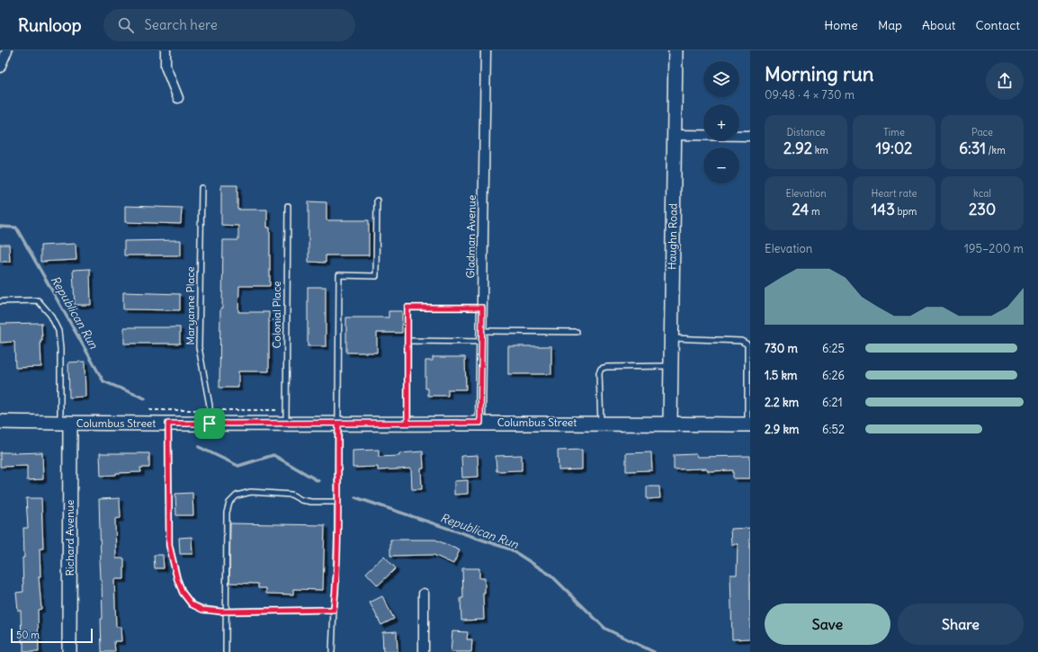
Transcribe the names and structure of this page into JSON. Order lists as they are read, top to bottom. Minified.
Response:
{"streets":{"main road":["Haughn Road","Columbus Street","Richard Avenue"],"street":["Gladman Avenue"],"lane":["Maryanne Place","Colonial Place"]},"crossings":[["Gladman Avenue","Columbus Street"],["Haughn Road","Columbus Street"],["Maryanne Place","Columbus Street"],["Colonial Place","Columbus Street"],["Columbus Street","Richard Avenue"]],"water":["Republican Run"],"scale_bar":"50 m","page":{"header":"Runloop","search":"Search here","nav":["Home","Map","About","Contact"],"heading":["Morning run","09:48 · 4 × 730 m"],"map_buttons":["+","−"],"stats":[["Distance","2.92 km"],["Time","19:02"],["Pace","6:31 /km"],["Elevation","24 m"],["Heart rate","143 bpm"],["kcal","230"]],"chart":["Elevation","195–200 m"],"list":[{"name":"730 m","note":"6:25"},{"name":"1.5 km","note":"6:26"},{"name":"2.2 km","note":"6:21"},{"name":"2.9 km","note":"6:52"}],"buttons":["Save","Share"],"scale":"50 m"}}
